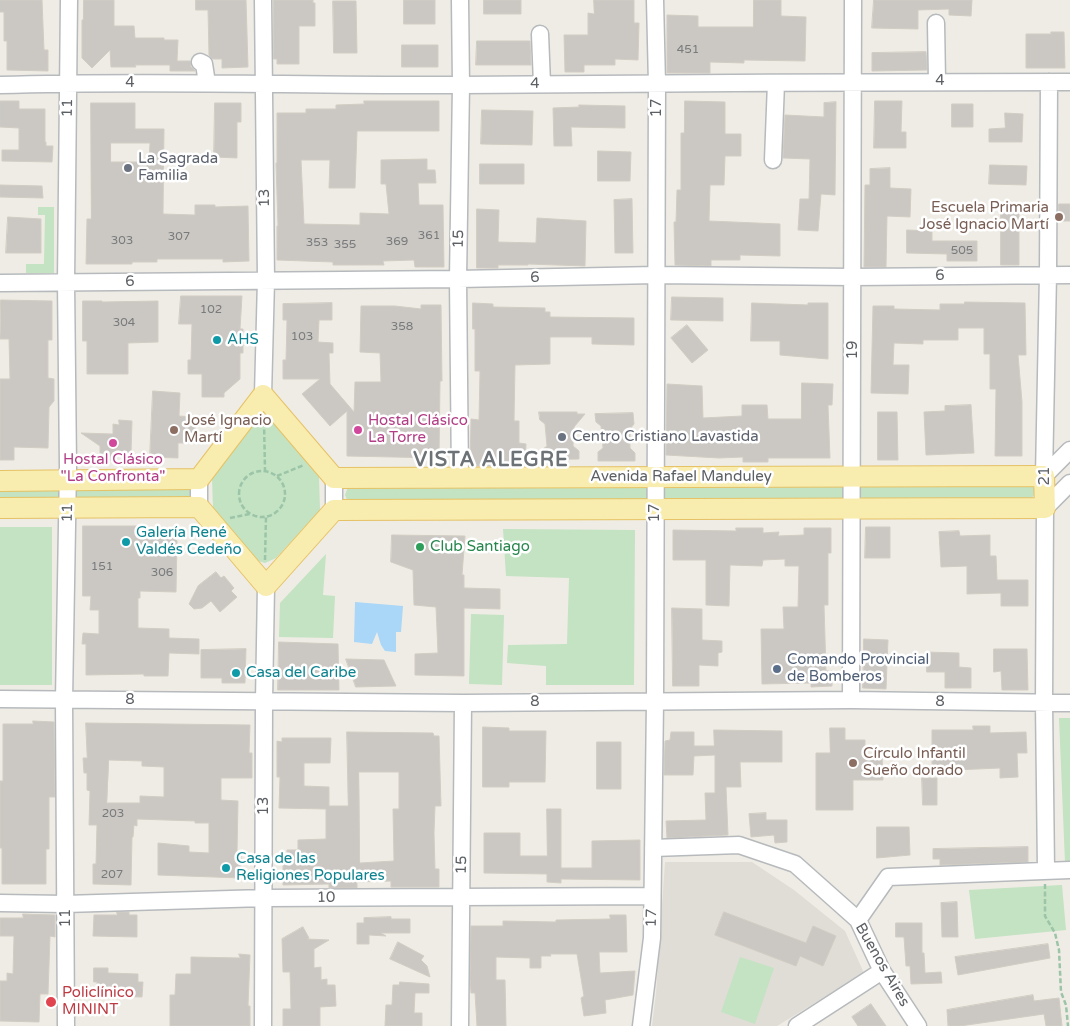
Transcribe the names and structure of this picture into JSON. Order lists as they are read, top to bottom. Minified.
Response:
{"streets":{"main road":["21","Avenida Rafael Manduley"],"street":["4","11","17","13","15","6","19","8","10","Buenos Aires"]},"crossings":[["4","11"],["4","17"],["4","13"],["4","15"],["4","19"],["4","21"],["11","6"],["11","8"],["11","10"],["17","6"],["17","Avenida Rafael Manduley"],["17","8"],["17","10"],["17","Buenos Aires"],["13","6"],["13","8"],["13","10"],["15","6"],["15","Avenida Rafael Manduley"],["15","8"],["15","10"],["6","19"],["6","21"],["19","Avenida Rafael Manduley"],["19","8"],["21","Avenida Rafael Manduley"],["21","8"]],"districts":["VISTA ALEGRE"],"places":["La Sagrada Familia","Escuela Primaria José Ignacio Martí","AHS","José Ignacio Martí","Hostal Clásico La Torre","Centro Cristiano Lavastida","Hostal Clásico \"La Confronta\"","Galería René Valdés Cedeño","Club Santiago","Comando Provincial de Bomberos","Casa del Caribe","Círculo Infantil Sueño dorado","Casa de las Religiones Populares","Policlínico MININT"],"house_numbers":["451","361","307","303","369","353","355","505","102","304","358","103","151","306","203","207"]}
